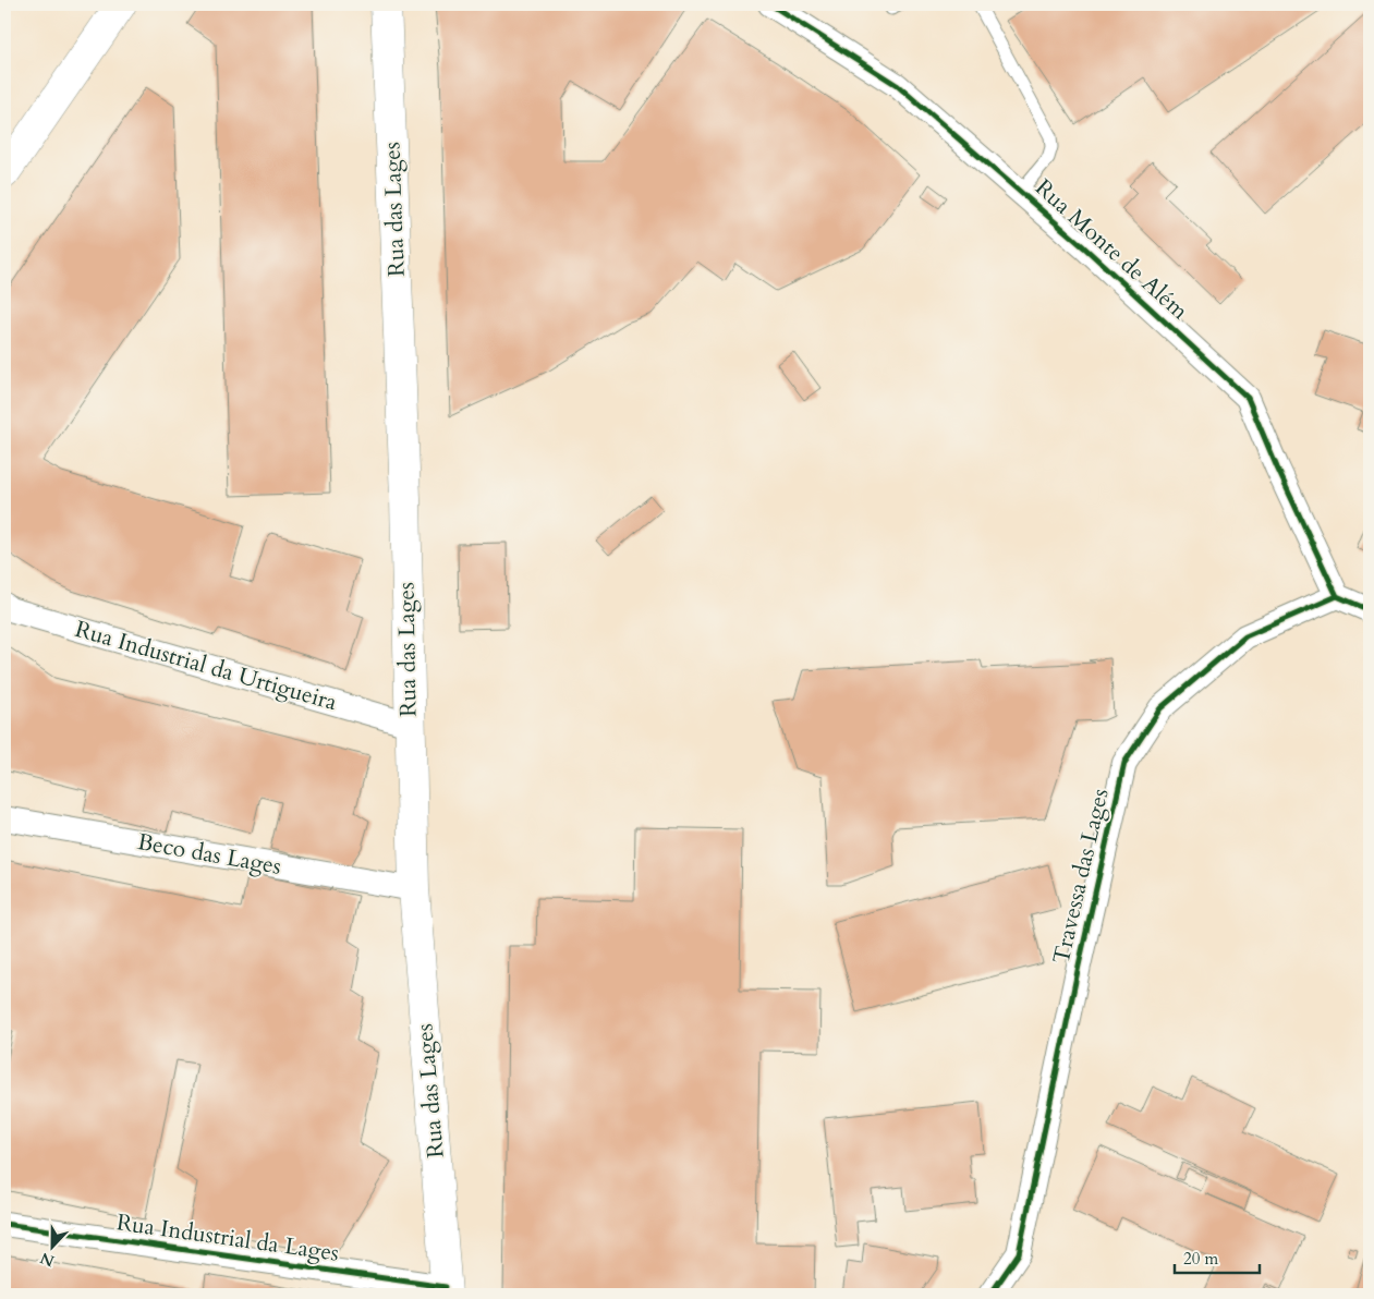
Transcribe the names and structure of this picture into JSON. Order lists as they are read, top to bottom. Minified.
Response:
{"streets":{"main road":["Rua das Lages"],"street":["Rua Monte de Além","Rua Industrial da Urtigueira","Beco das Lages","Travessa das Lages","Rua Industrial da Lages"]},"crossings":[["Rua das Lages","Rua Industrial da Urtigueira"],["Rua das Lages","Beco das Lages"],["Rua das Lages","Rua Industrial da Lages"],["Rua Monte de Além","Travessa das Lages"]],"scale_bar":"20 m","north":"bottom"}
